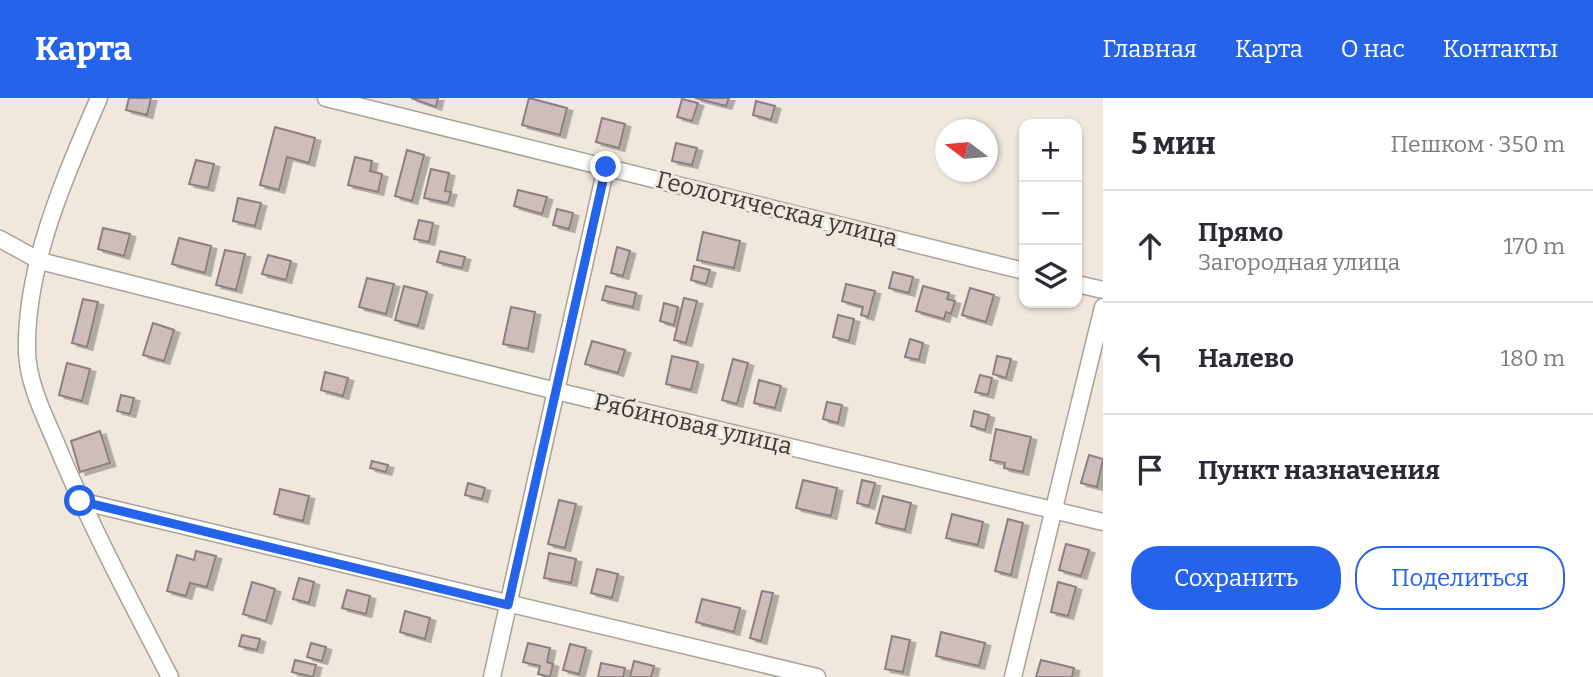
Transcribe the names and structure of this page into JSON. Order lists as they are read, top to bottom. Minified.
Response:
{"streets":{"street":["Геологическая улица","Рябиновая улица"]},"north":"left","page":{"header":"Карта","nav":["Главная","Карта","О нас","Контакты"],"heading":["5 мин","Пешком · 350 m"],"map_buttons":["+","−"],"list":[["Прямо","Загородная улица","170 m"],["Налево","180 m"],"Пункт назначения"],"buttons":["Сохранить","Поделиться"]}}
